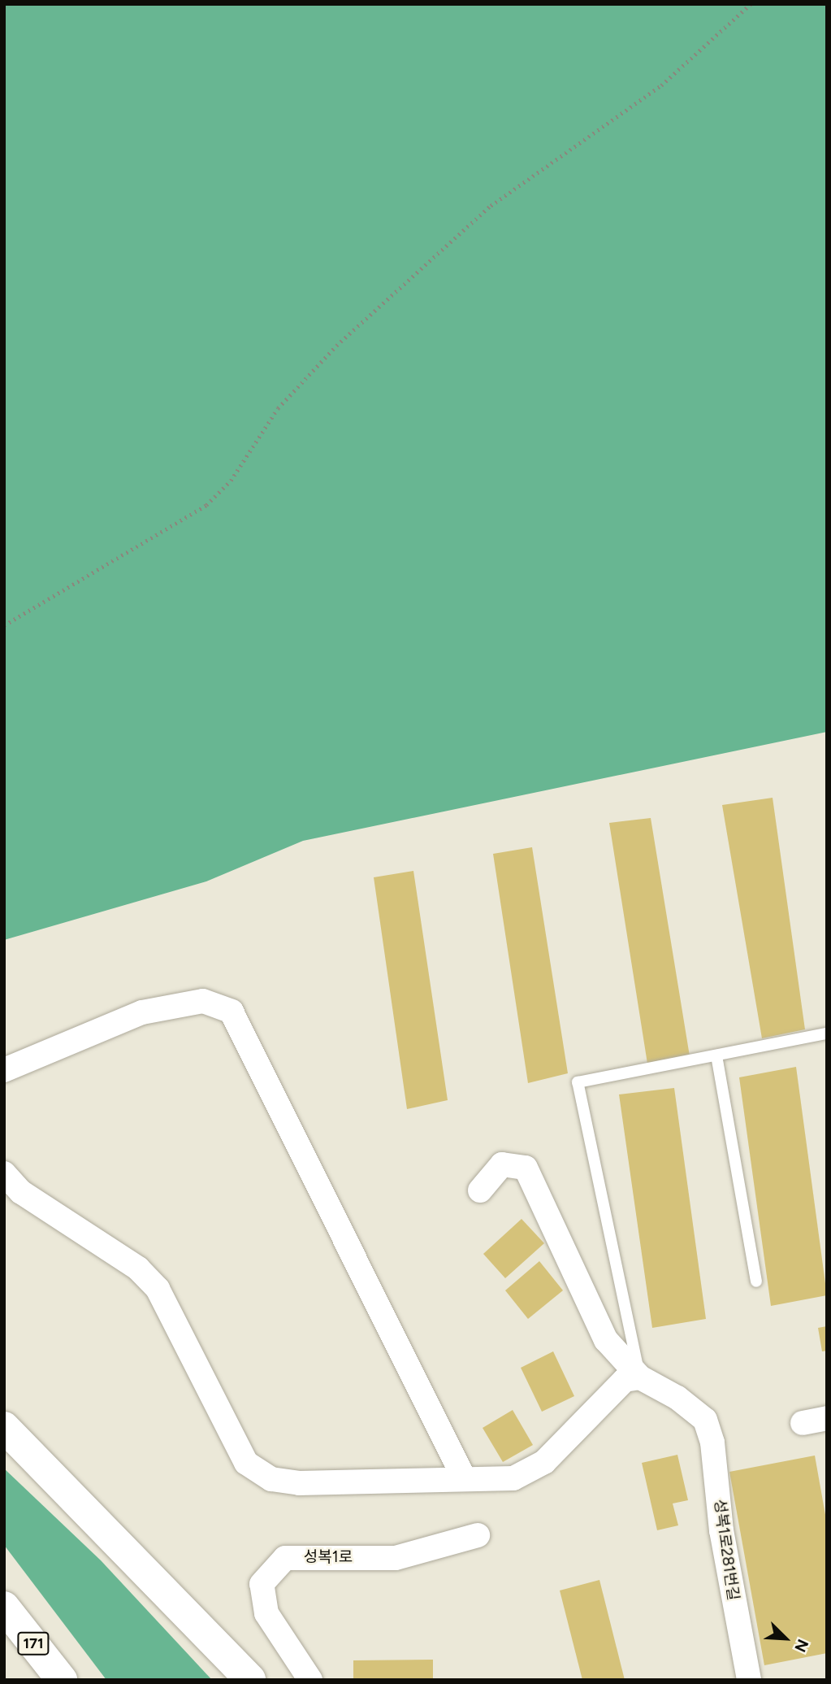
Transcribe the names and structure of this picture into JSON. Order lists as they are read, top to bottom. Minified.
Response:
{"streets":{"highway":["171"],"street":["성복1로281번길","성복1로"]},"north":"bottom right"}
